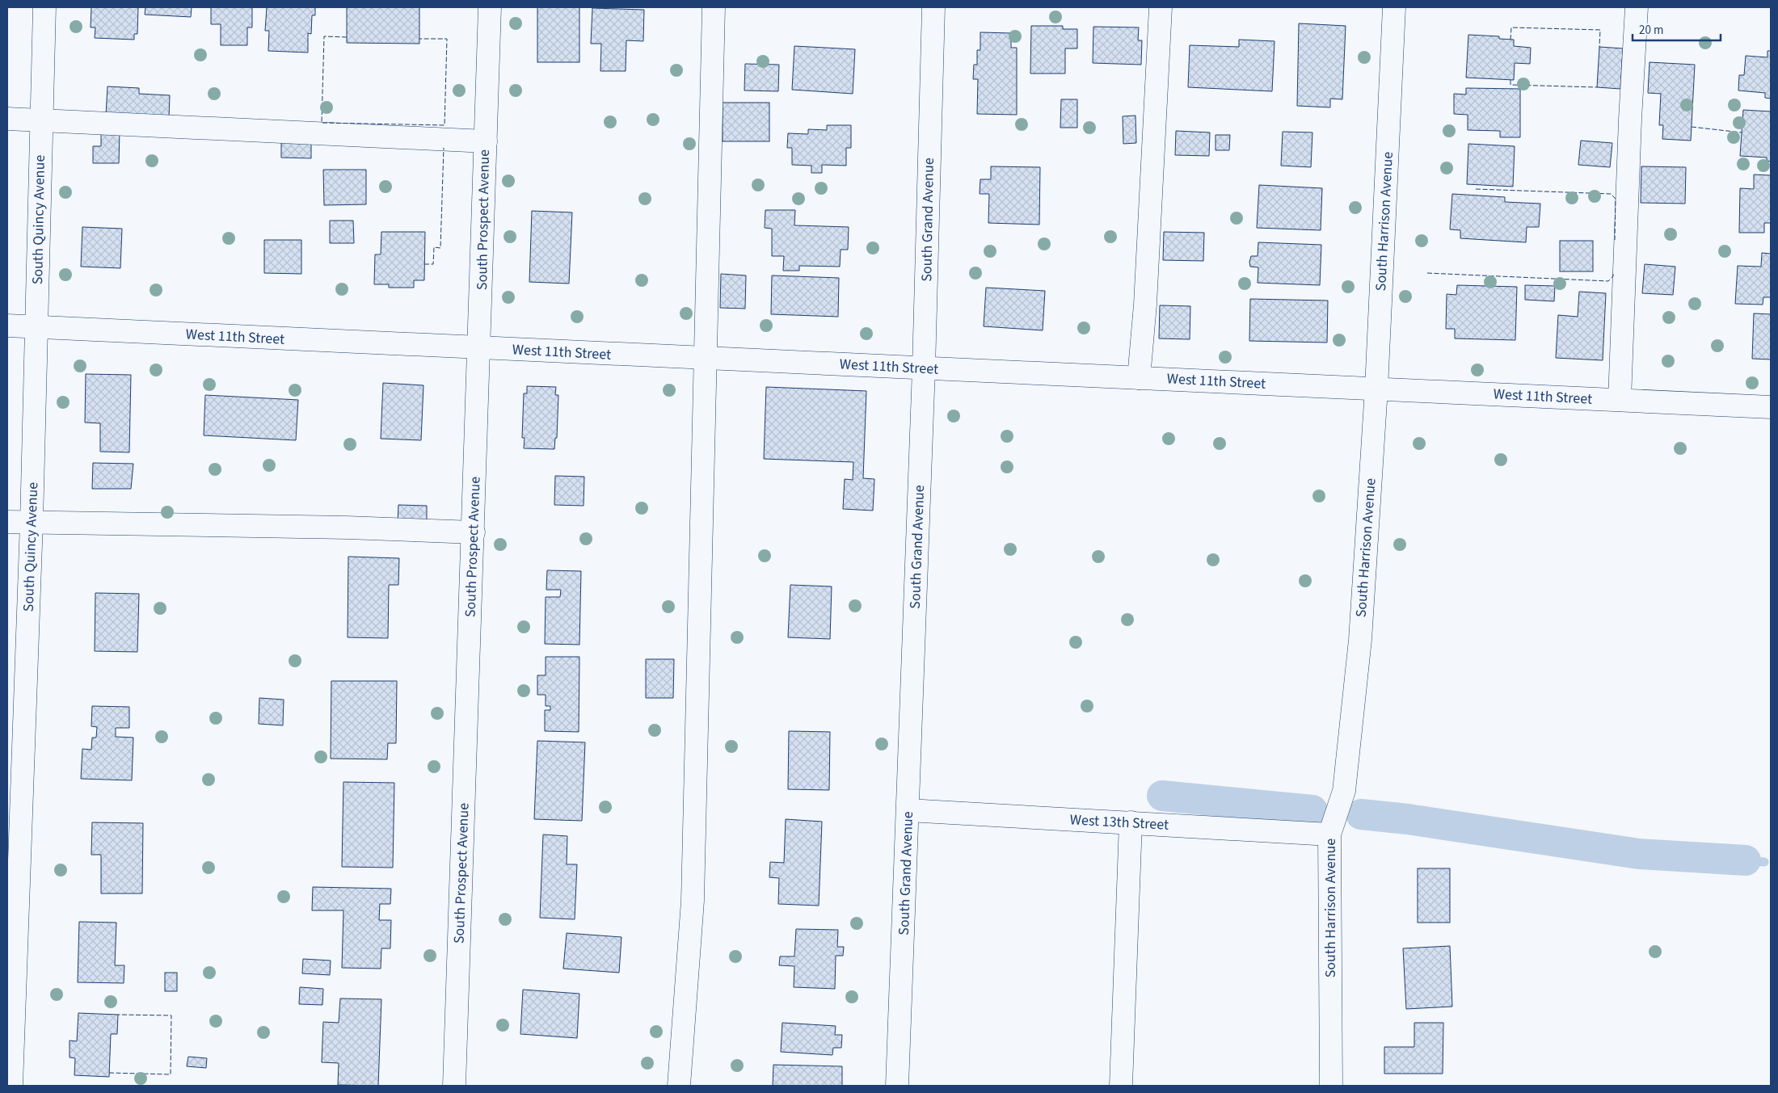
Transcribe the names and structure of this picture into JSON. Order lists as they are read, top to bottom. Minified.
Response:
{"streets":{"street":["South Quincy Avenue","South Prospect Avenue","South Grand Avenue","South Harrison Avenue","West 11th Street","West 13th Street"]},"crossings":[["South Quincy Avenue","West 11th Street"],["South Prospect Avenue","West 11th Street"],["South Grand Avenue","West 11th Street"],["South Grand Avenue","West 13th Street"],["South Harrison Avenue","West 11th Street"],["South Harrison Avenue","West 13th Street"]],"scale_bar":"20 m"}
